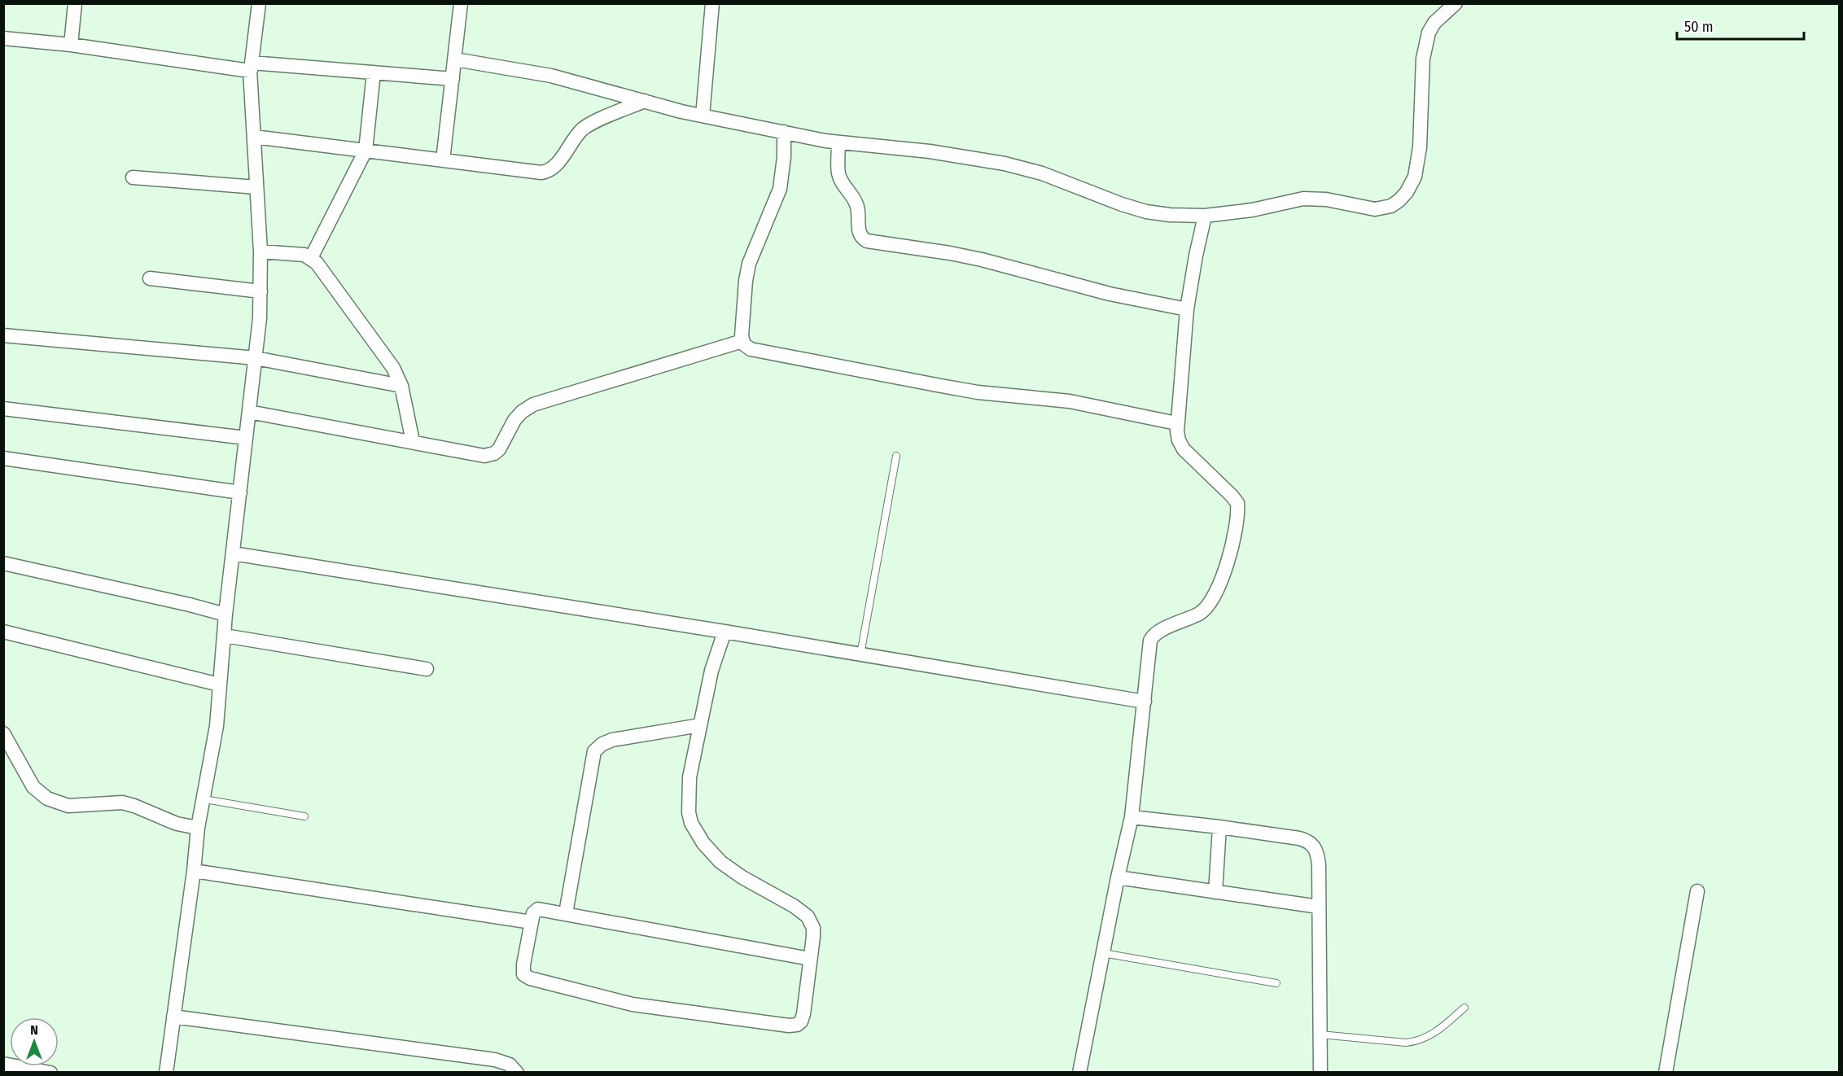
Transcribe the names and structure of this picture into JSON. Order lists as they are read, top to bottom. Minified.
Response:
{"scale_bar":"50 m","north":"top"}
